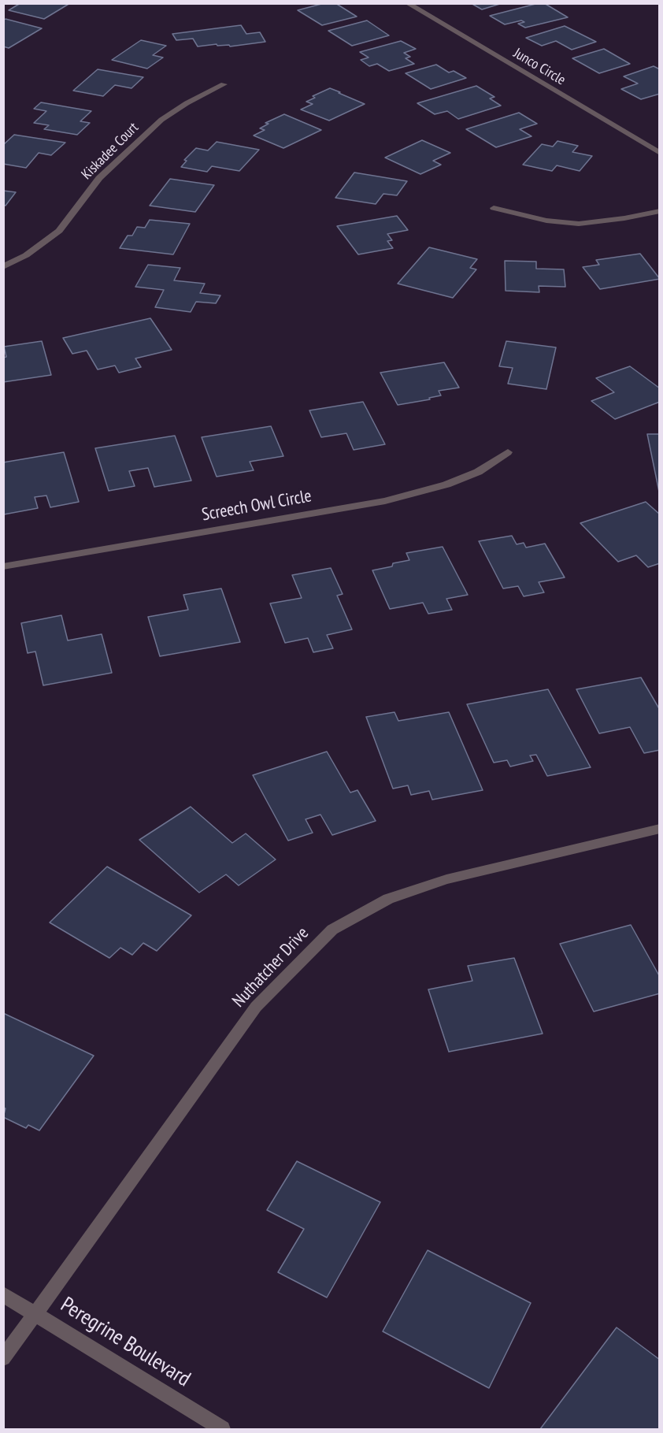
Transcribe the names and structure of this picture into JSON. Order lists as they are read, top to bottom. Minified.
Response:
{"streets":{"street":["Junco Circle","Kiskadee Court","Screech Owl Circle","Nuthatcher Drive","Peregrine Boulevard"]},"crossings":[["Nuthatcher Drive","Peregrine Boulevard"]]}
